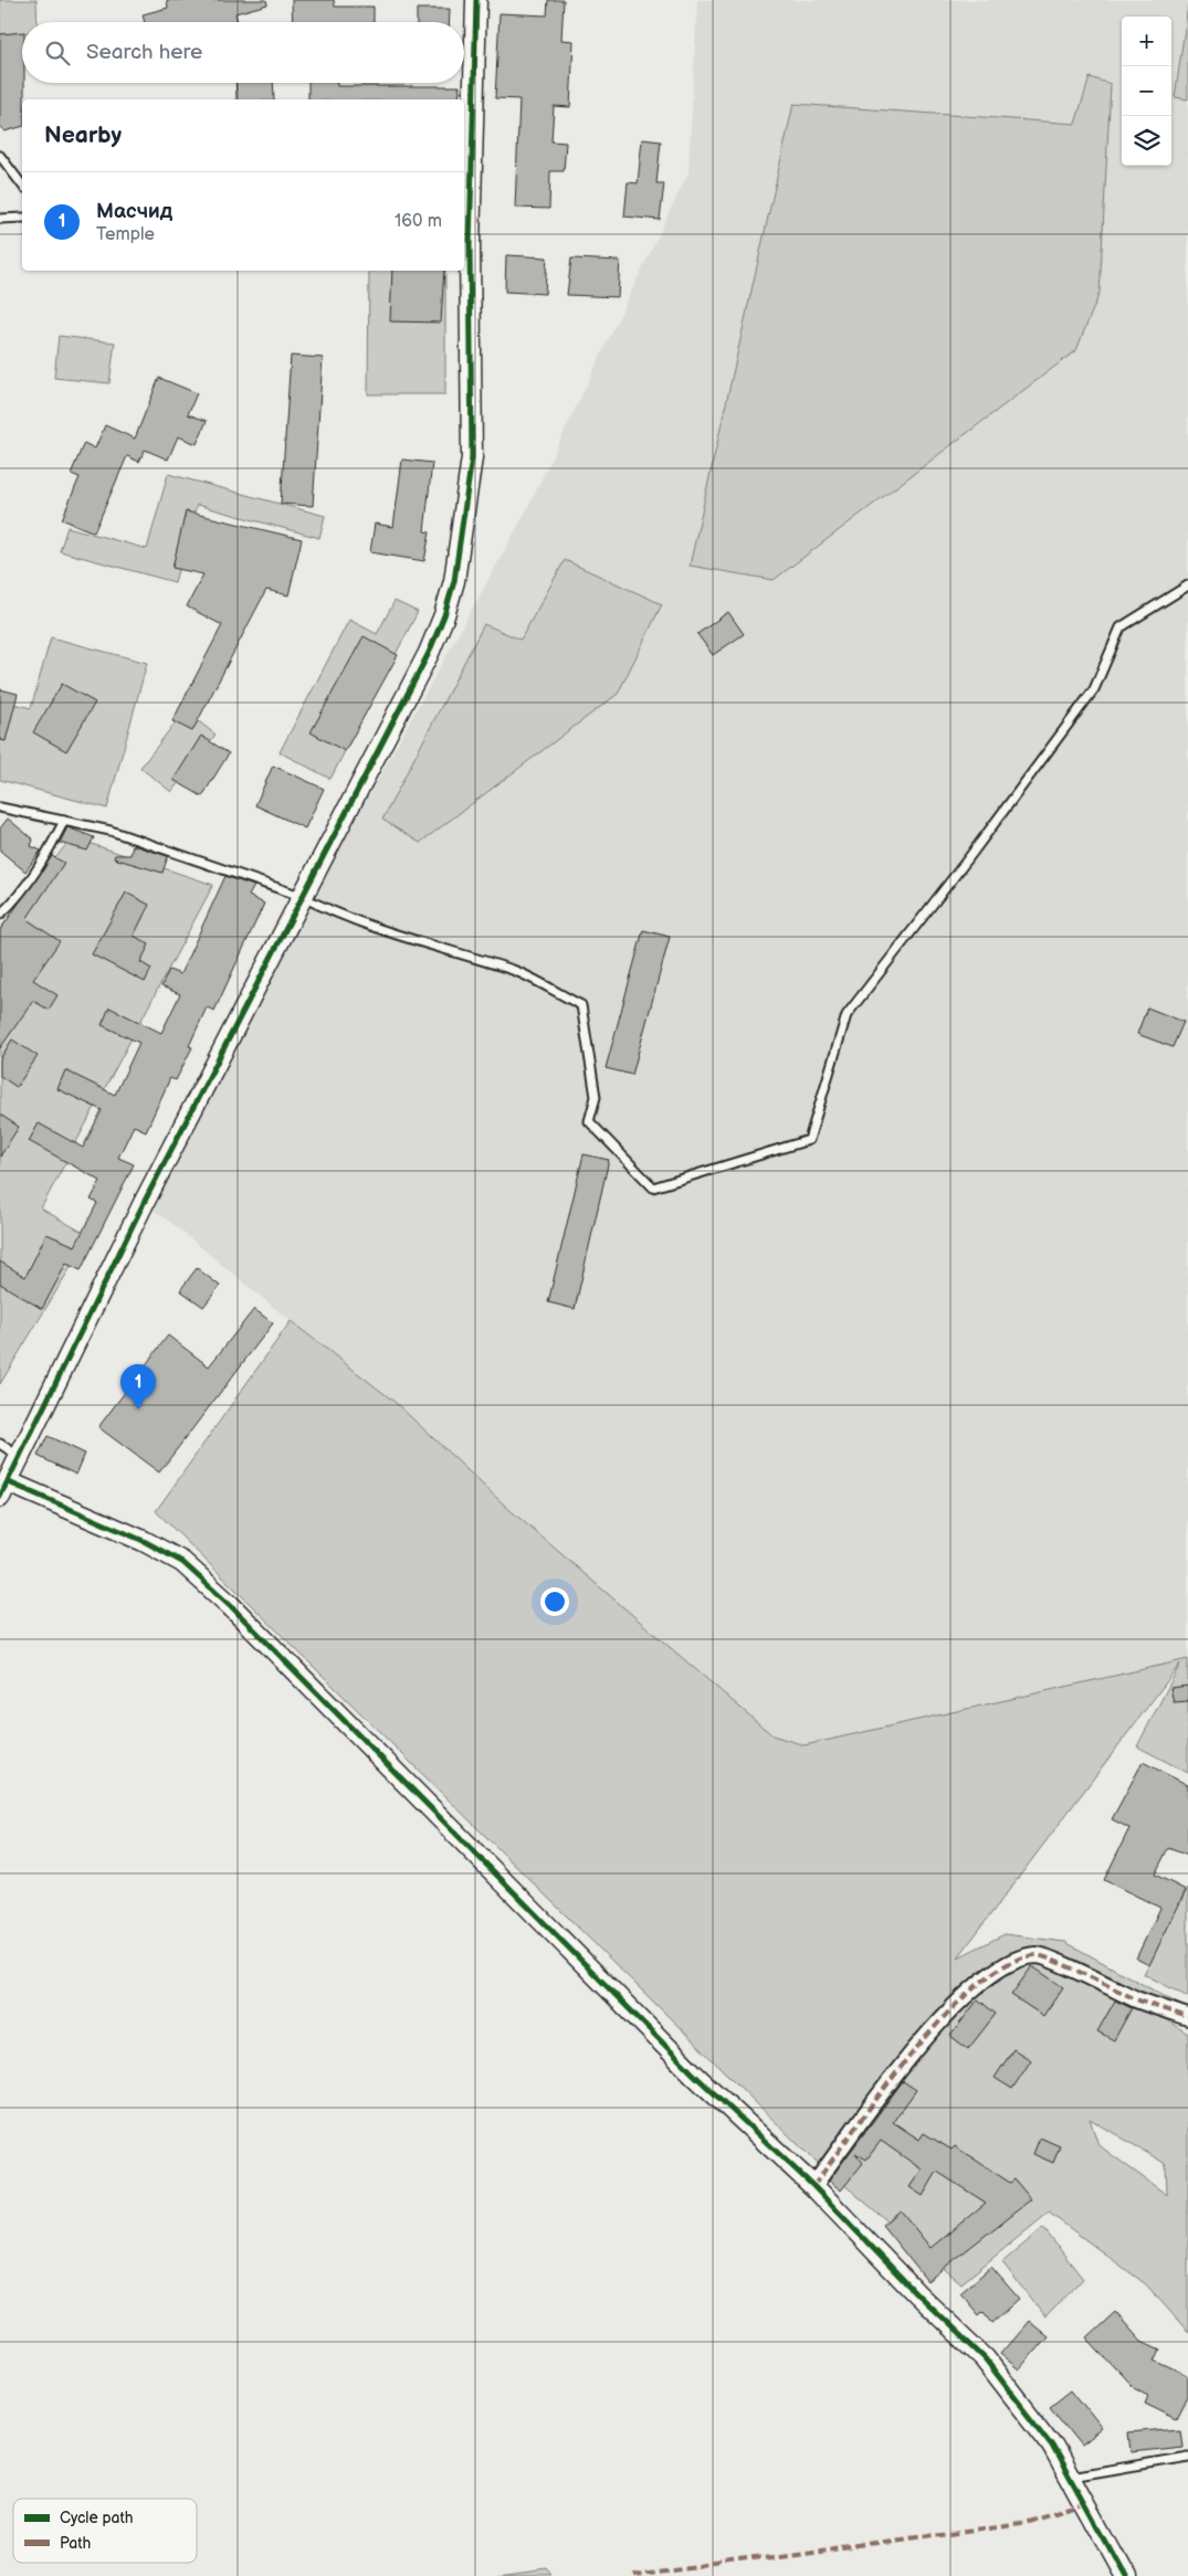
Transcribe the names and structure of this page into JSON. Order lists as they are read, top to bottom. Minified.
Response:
{"legend":["Cycle path","Path"],"page":{"map_buttons":["+","−"],"search":"Search here","heading":"Nearby","list":[{"mark":"1","name":"Масчид","note":"Temple","value":"160 m"}],"pins":"1"}}
